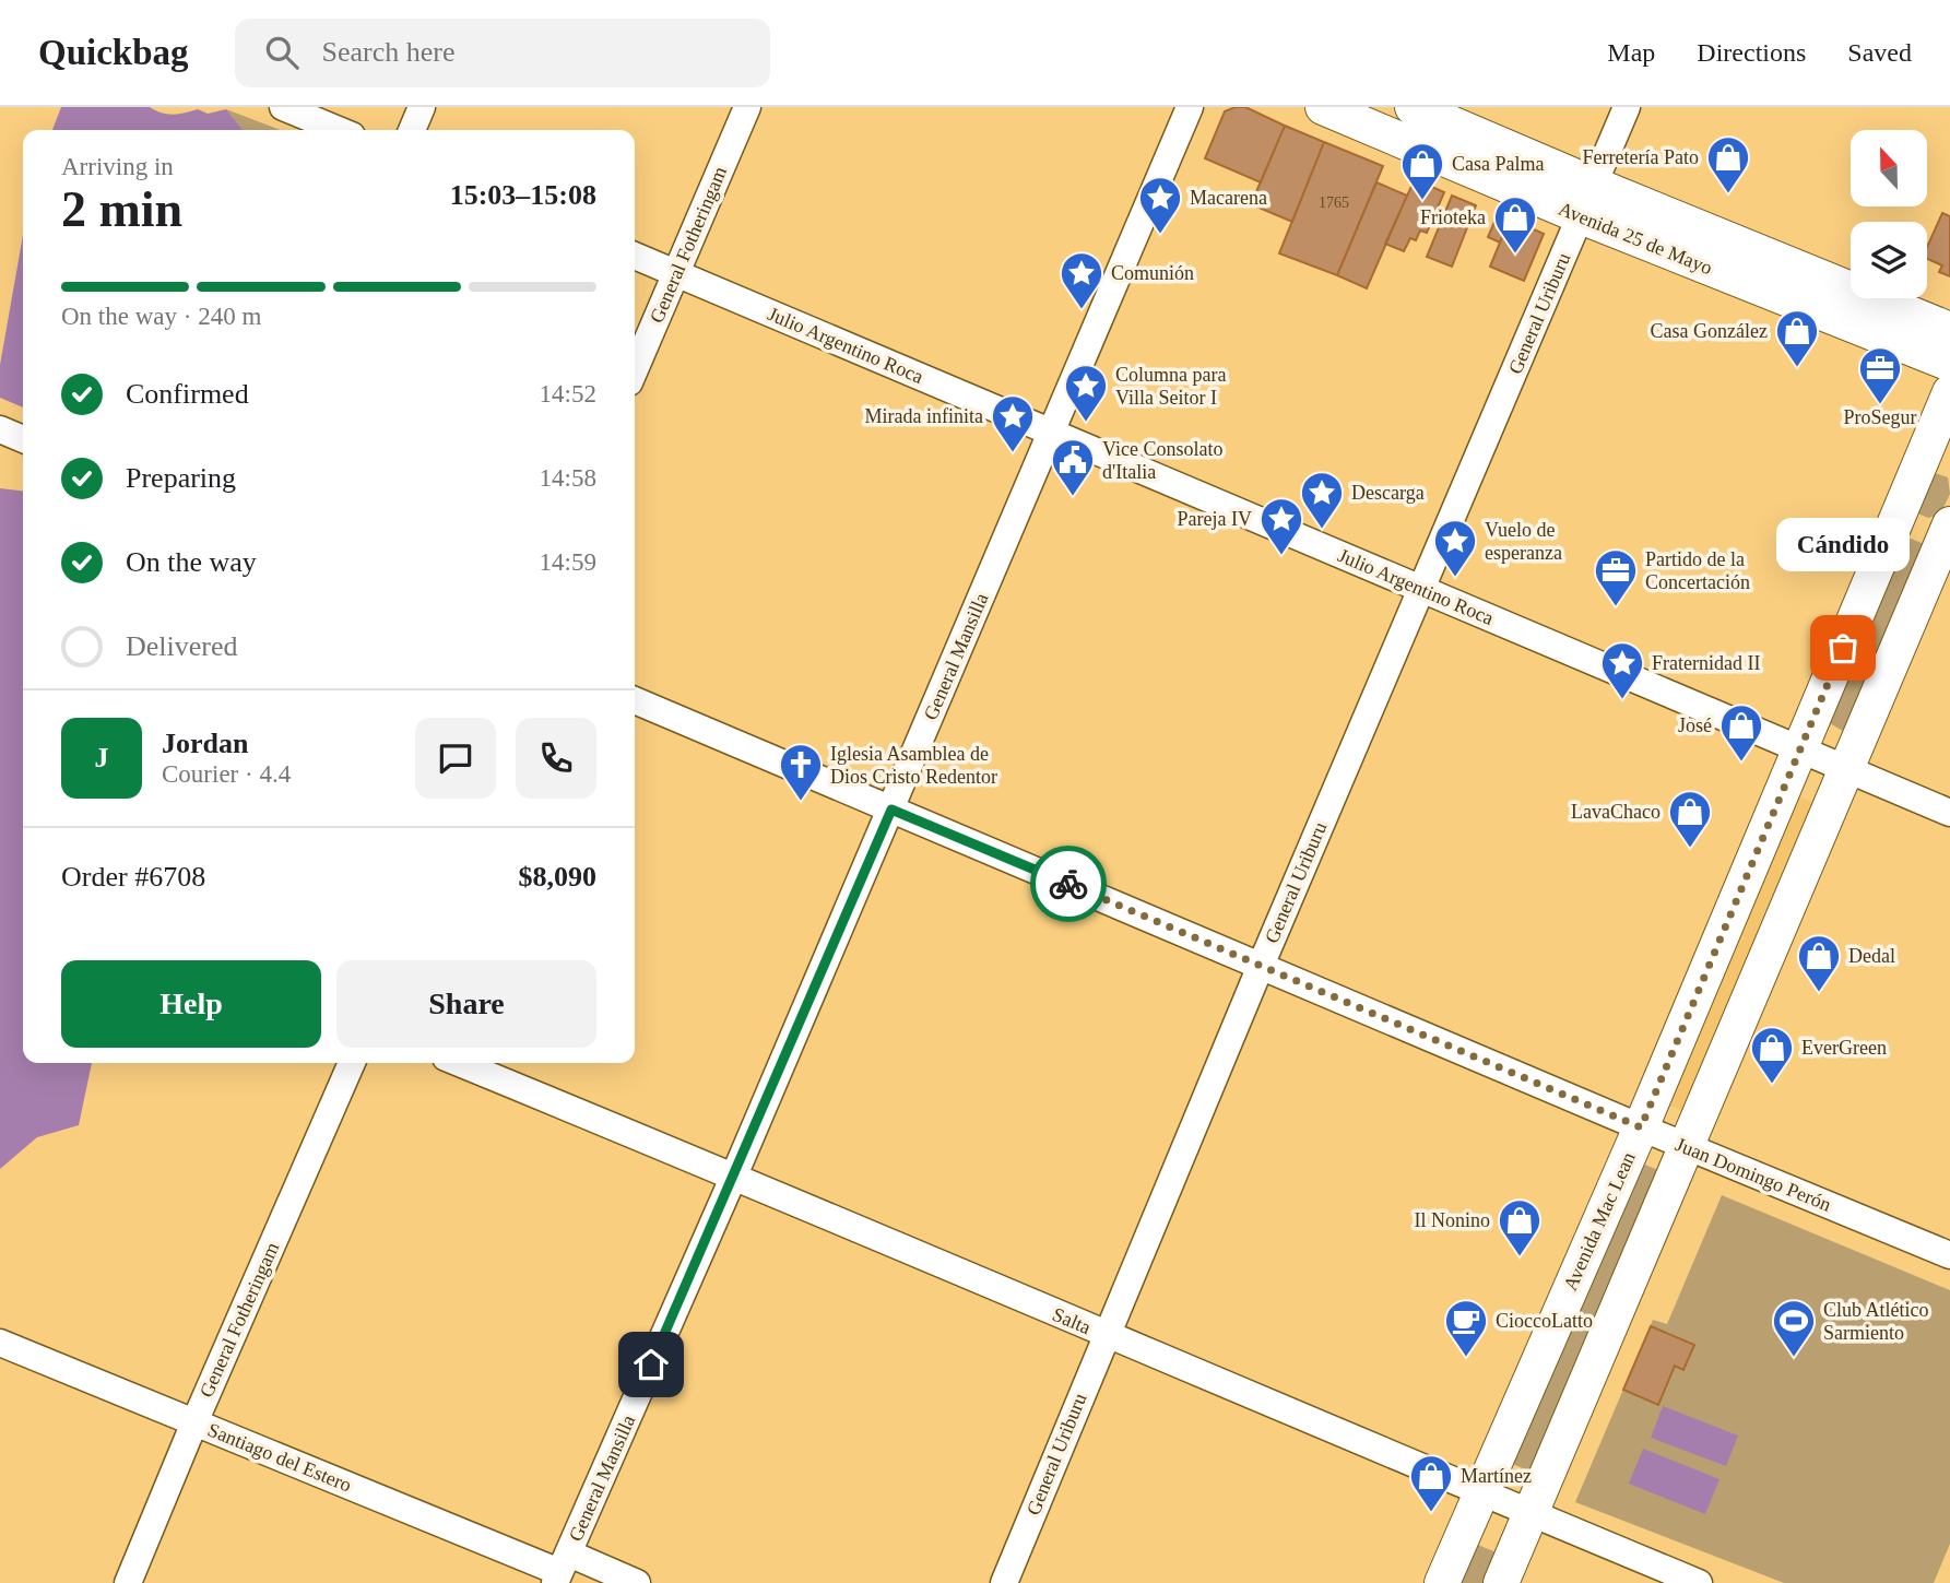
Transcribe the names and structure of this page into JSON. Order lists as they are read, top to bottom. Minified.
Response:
{"streets":{"main road":["Avenida 25 de Mayo","Avenida Mac Lean"],"street":["General Fotheringam","General Uriburu","Julio Argentino Roca","General Mansilla","Juan Domingo Perón","Salta","Santiago del Estero"]},"crossings":[["Avenida 25 de Mayo","General Uriburu"],["General Fotheringam","Julio Argentino Roca"],["General Fotheringam","Santiago del Estero"],["General Uriburu","Julio Argentino Roca"],["General Uriburu","Juan Domingo Perón"],["General Uriburu","Salta"],["Julio Argentino Roca","General Mansilla"],["Julio Argentino Roca","Avenida Mac Lean"],["General Mansilla","Juan Domingo Perón"],["General Mansilla","Salta"],["General Mansilla","Santiago del Estero"],["Juan Domingo Perón","Avenida Mac Lean"],["Avenida Mac Lean","Salta"]],"places":{"shop":["Ferretería Pato","Casa Palma","Frioteka","Casa González","José","LavaChaco","Dedal","EverGreen","Il Nonino","Martínez"],"place":["Macarena","Comunión","Columna para Villa Seitor I","Mirada infinita","Descarga","Pareja IV","Vuelo de esperanza","Fraternidad II"],"office":["ProSegur","Partido de la Concertación"],"public building":["Vice Consolato d'Italia"],"other":["Cándido"],"church":["Iglesia Asamblea de Dios Cristo Redentor"],"cafe":["CioccoLatto"],"sports":["Club Atlético Sarmiento"]},"house_numbers":["1765"],"north":"top","page":{"header":"Quickbag","search":"Search here","nav":["Map","Directions","Saved"],"heading":["2 min","Arriving in","15:03–15:08"],"panel":["Jordan","Courier · 4.4","Order #6708","$8,090"],"bar":"On the way · 240 m","list":[["Confirmed","14:52"],["Preparing","14:58"],["On the way","14:59"],"Delivered"],"bubble":"Cándido","round":"J","buttons":["Help","Share"]}}
